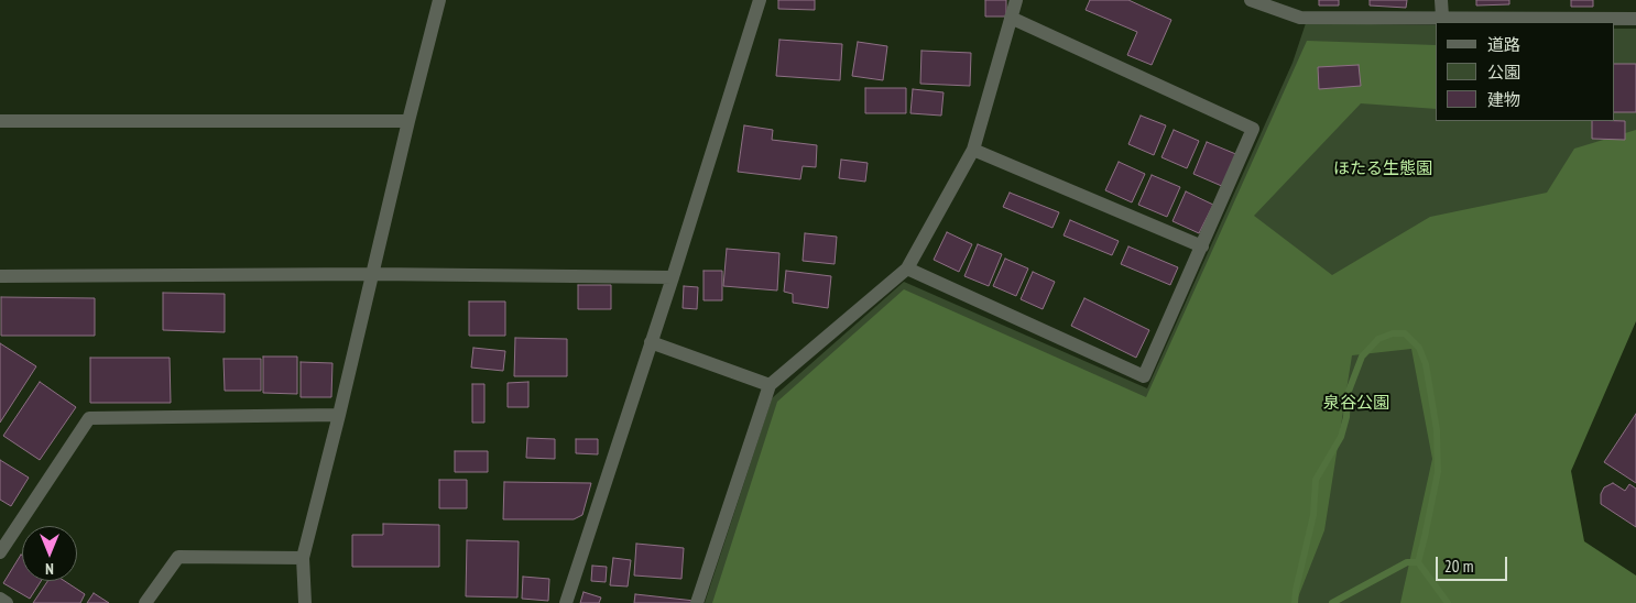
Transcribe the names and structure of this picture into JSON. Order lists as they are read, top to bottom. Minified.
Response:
{"parks":["ほたる生態園","泉谷公園"],"legend":["道路","公園","建物"],"scale_bar":"20 m","north":"bottom"}
